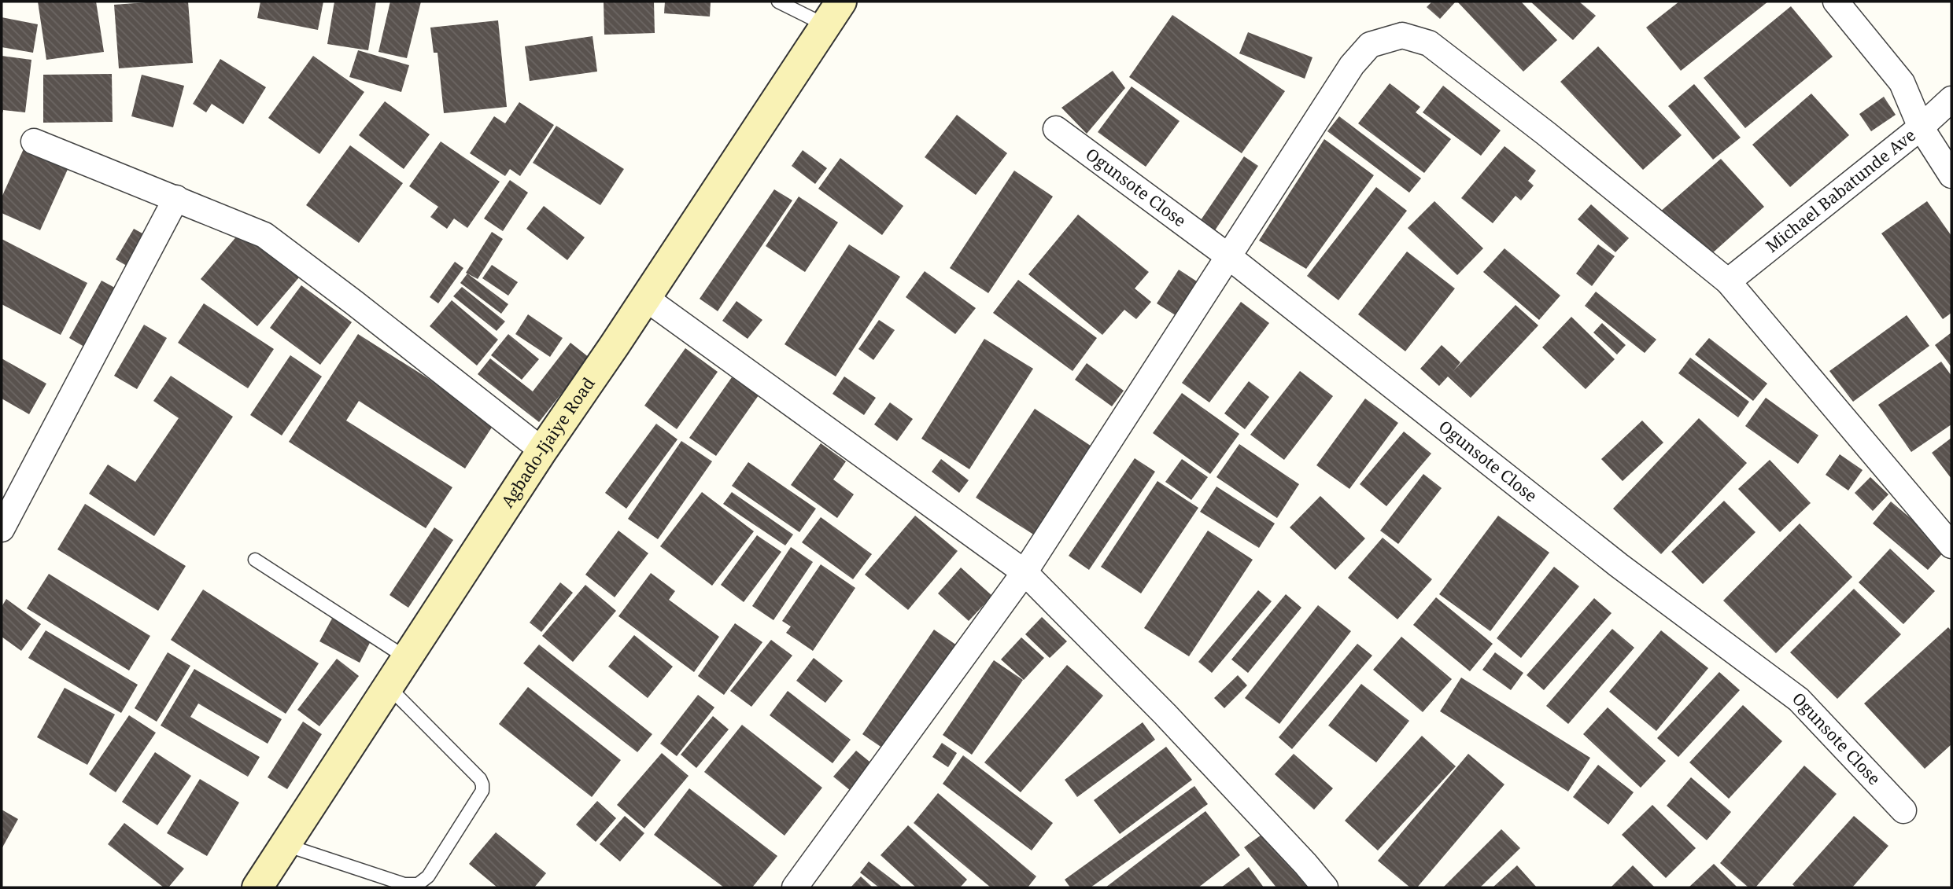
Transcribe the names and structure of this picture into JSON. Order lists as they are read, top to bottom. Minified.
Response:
{"streets":{"street":["Ogunsote Close","Michael Babatunde Ave","Agbado-Ijaiye Road"]}}
